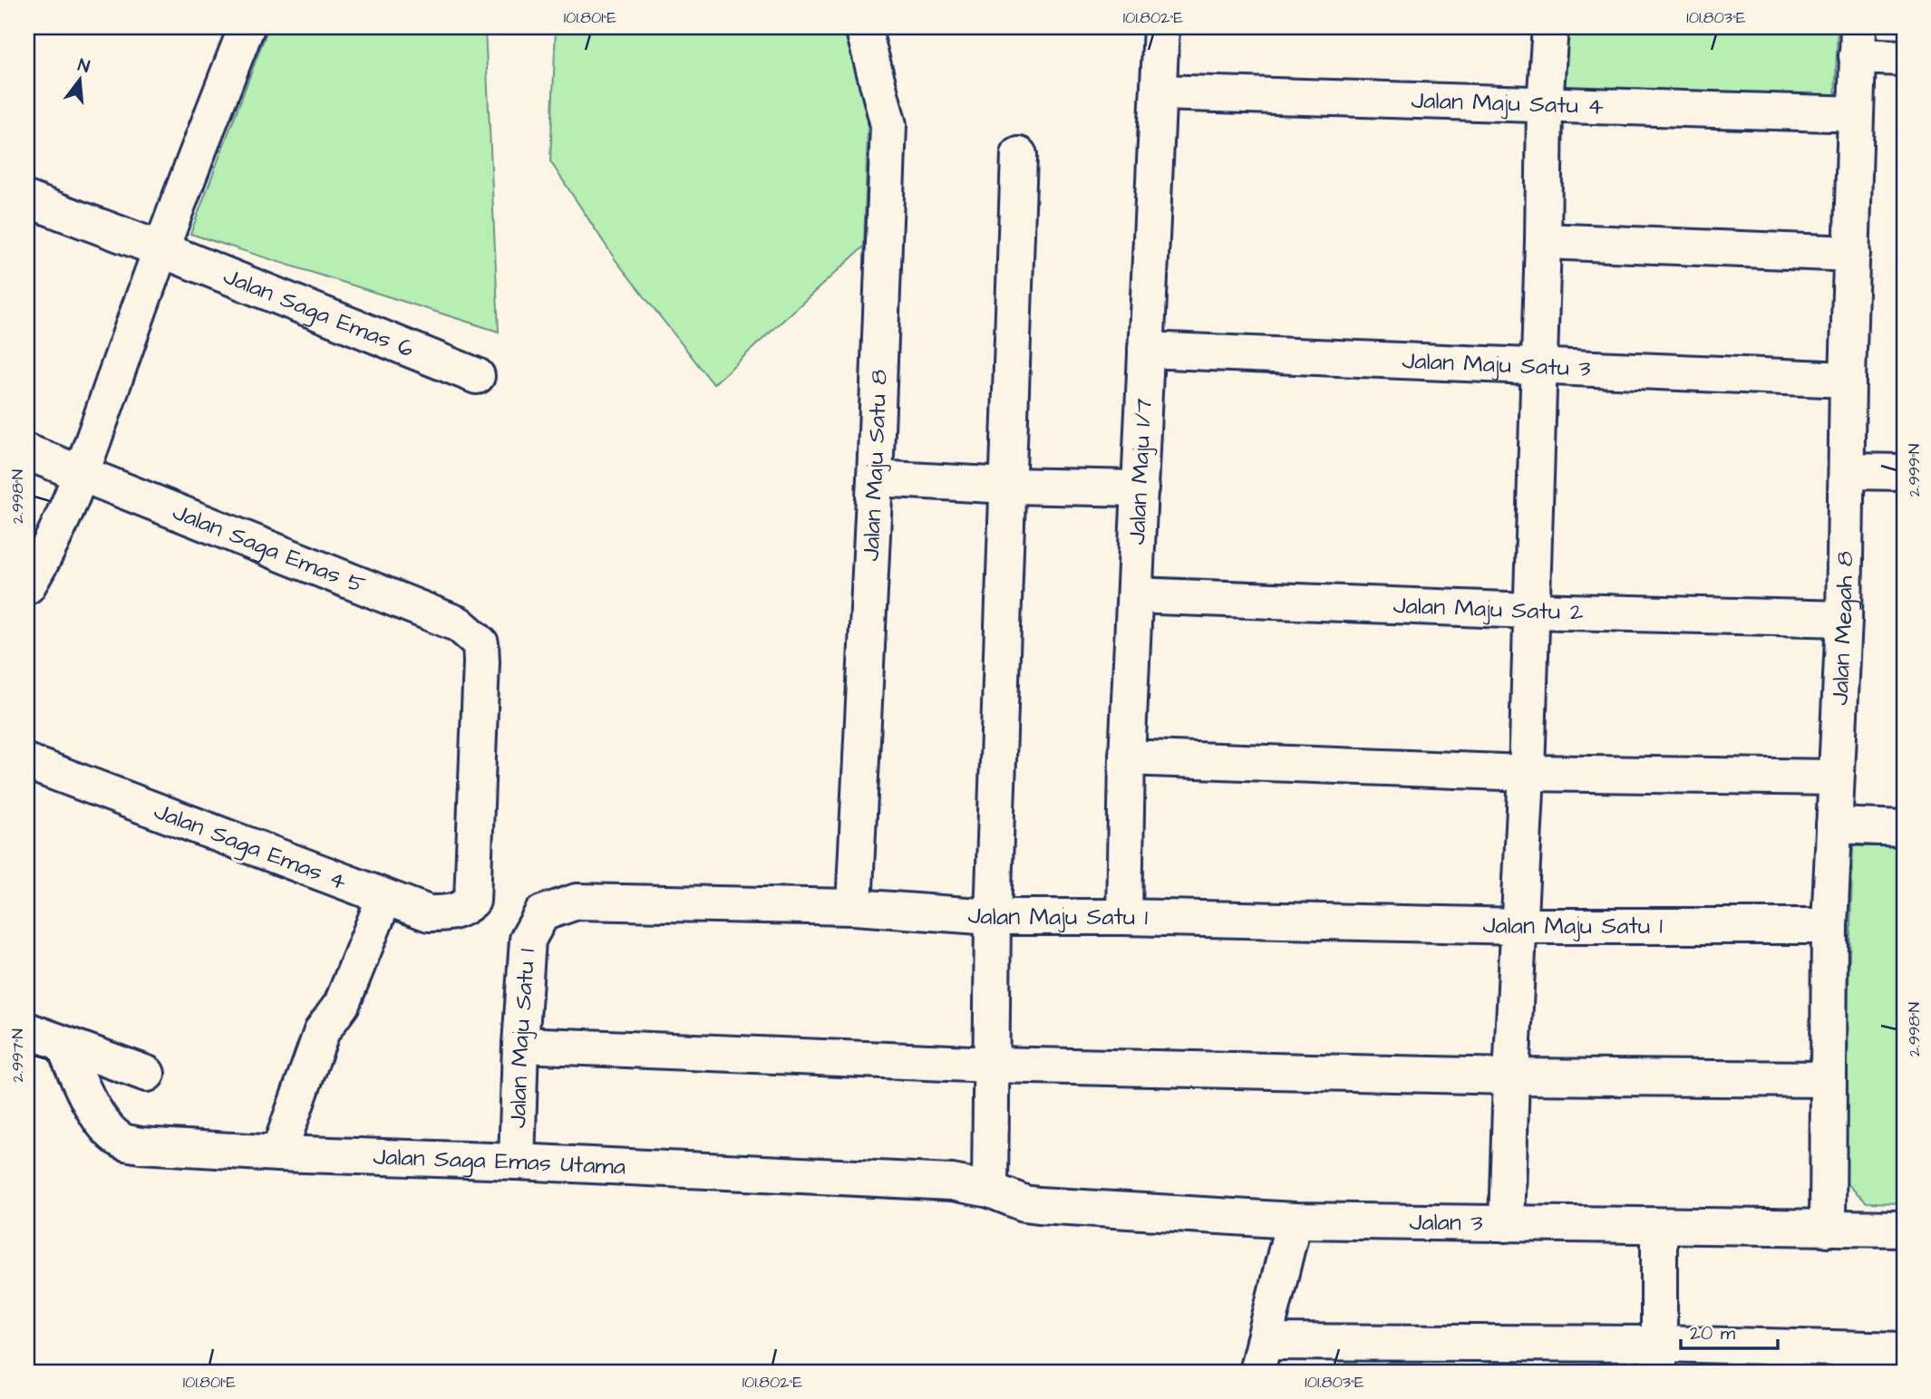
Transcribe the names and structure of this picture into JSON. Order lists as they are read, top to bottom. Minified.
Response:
{"streets":{"street":["Jalan Maju Satu 4","Jalan Saga Emas 6","Jalan Maju Satu 3","Jalan Maju Satu 8","Jalan Maju 1/7","Jalan Saga Emas 5","Jalan Maju Satu 2","Jalan Megah 8","Jalan Saga Emas 4","Jalan Maju Satu 1","Jalan Saga Emas Utama","Jalan 3"]},"crossings":[["Jalan Maju Satu 4","Jalan Maju 1/7"],["Jalan Maju Satu 4","Jalan Megah 8"],["Jalan Maju Satu 3","Jalan Maju 1/7"],["Jalan Maju Satu 3","Jalan Megah 8"],["Jalan Maju Satu 8","Jalan Maju Satu 1"],["Jalan Maju 1/7","Jalan Maju Satu 2"],["Jalan Maju 1/7","Jalan Maju Satu 1"],["Jalan Saga Emas 5","Jalan Saga Emas 4"],["Jalan Maju Satu 2","Jalan Megah 8"],["Jalan Megah 8","Jalan Maju Satu 1"],["Jalan Megah 8","Jalan 3"],["Jalan Maju Satu 1","Jalan Saga Emas Utama"],["Jalan Saga Emas Utama","Jalan 3"]],"scale_bar":"20 m","north":"top","coordinates":["101.801°E","101.802°E","101.803°E","2.999°N","2.998°N","2.997°N"]}
